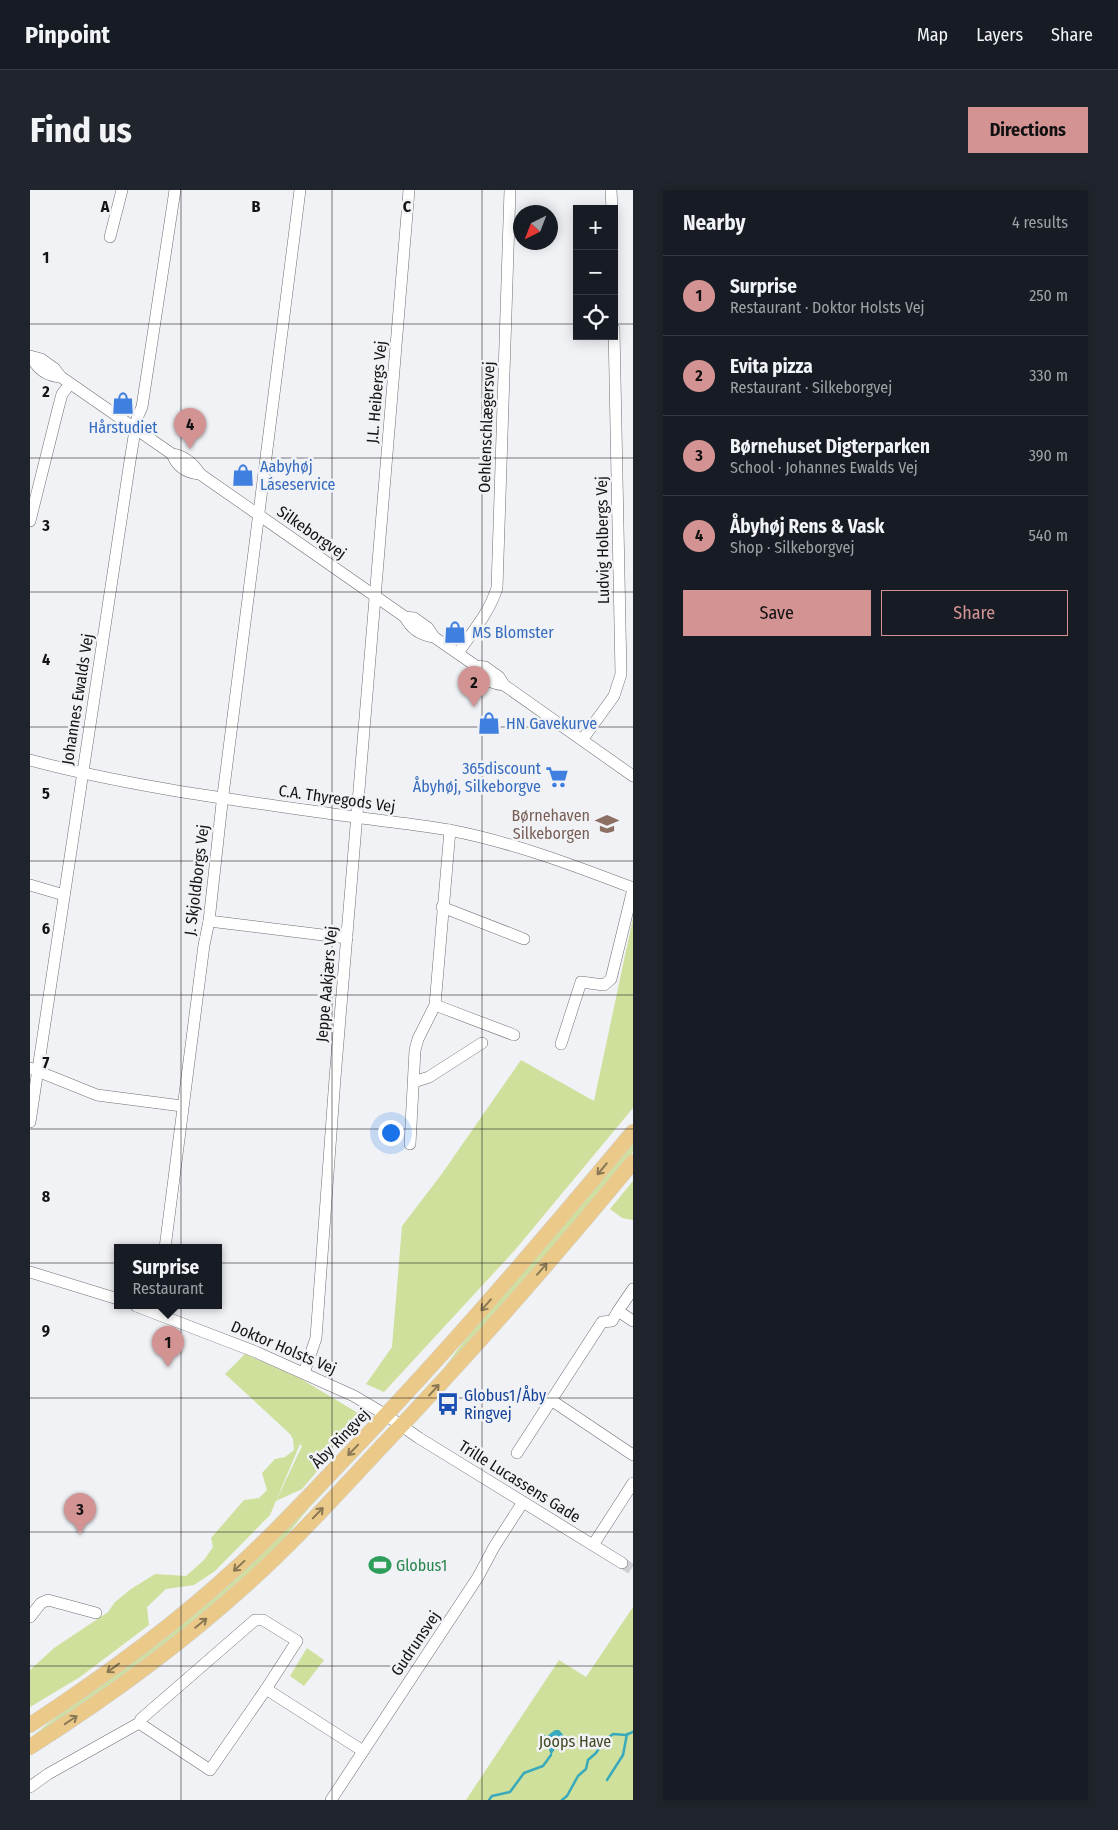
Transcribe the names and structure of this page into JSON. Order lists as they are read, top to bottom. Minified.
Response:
{"streets":{"main road":["Åby Ringvej"],"street":["J.L. Heibergs Vej","Oehlenschlægersvej","Silkeborgvej","Ludvig Holbergs Vej","Johannes Ewalds Vej","C.A. Thyregods Vej","J. Skjoldborgs Vej","Jeppe Aakjærs Vej","Doktor Holsts Vej","Trille Lucassens Gade","Gudrunsvej"]},"crossings":[["J.L. Heibergs Vej","Silkeborgvej"],["J.L. Heibergs Vej","Jeppe Aakjærs Vej"],["Oehlenschlægersvej","Silkeborgvej"],["Silkeborgvej","Ludvig Holbergs Vej"],["Silkeborgvej","Johannes Ewalds Vej"],["Silkeborgvej","J. Skjoldborgs Vej"],["Silkeborgvej","Jeppe Aakjærs Vej"],["Johannes Ewalds Vej","C.A. Thyregods Vej"],["C.A. Thyregods Vej","J. Skjoldborgs Vej"],["C.A. Thyregods Vej","Jeppe Aakjærs Vej"],["Jeppe Aakjærs Vej","Doktor Holsts Vej"],["Doktor Holsts Vej","Åby Ringvej"],["Doktor Holsts Vej","Trille Lucassens Gade"],["Trille Lucassens Gade","Gudrunsvej"]],"parks":["Joops Have"],"places":{"shop":["Hårstudiet","Aabyhøj Láseservice","MS Blomster","HN Gavekurve"],"supermarket":["365discount Åbyhøj, Silkeborgve"],"school or university":["Børnehaven Silkeborgen"],"bus stop":["Globus1/Åby Ringvej"],"sports":["Globus1"]},"north":"bottom left","page":{"header":"Pinpoint","nav":["Map","Layers","Share"],"buttons":["Directions",["Save","Share"]],"title":"Find us","heading":["Nearby","4 results"],"map_buttons":["+","−"],"list":[{"mark":"1","name":"Surprise","note":"Restaurant · Doktor Holsts Vej","value":"250 m"},{"mark":"2","name":"Evita pizza","note":"Restaurant · Silkeborgvej","value":"330 m"},{"mark":"3","name":"Børnehuset Digterparken","note":"School · Johannes Ewalds Vej","value":"390 m"},{"mark":"4","name":"Åbyhøj Rens & Vask","note":"Shop · Silkeborgvej","value":"540 m"}],"pins":["4","2","1","3"],"popup":["Surprise","Restaurant"]},"grid":{"columns":["A","B","C"],"rows":["1","2","3","4","5","6","7","8","9"]}}
